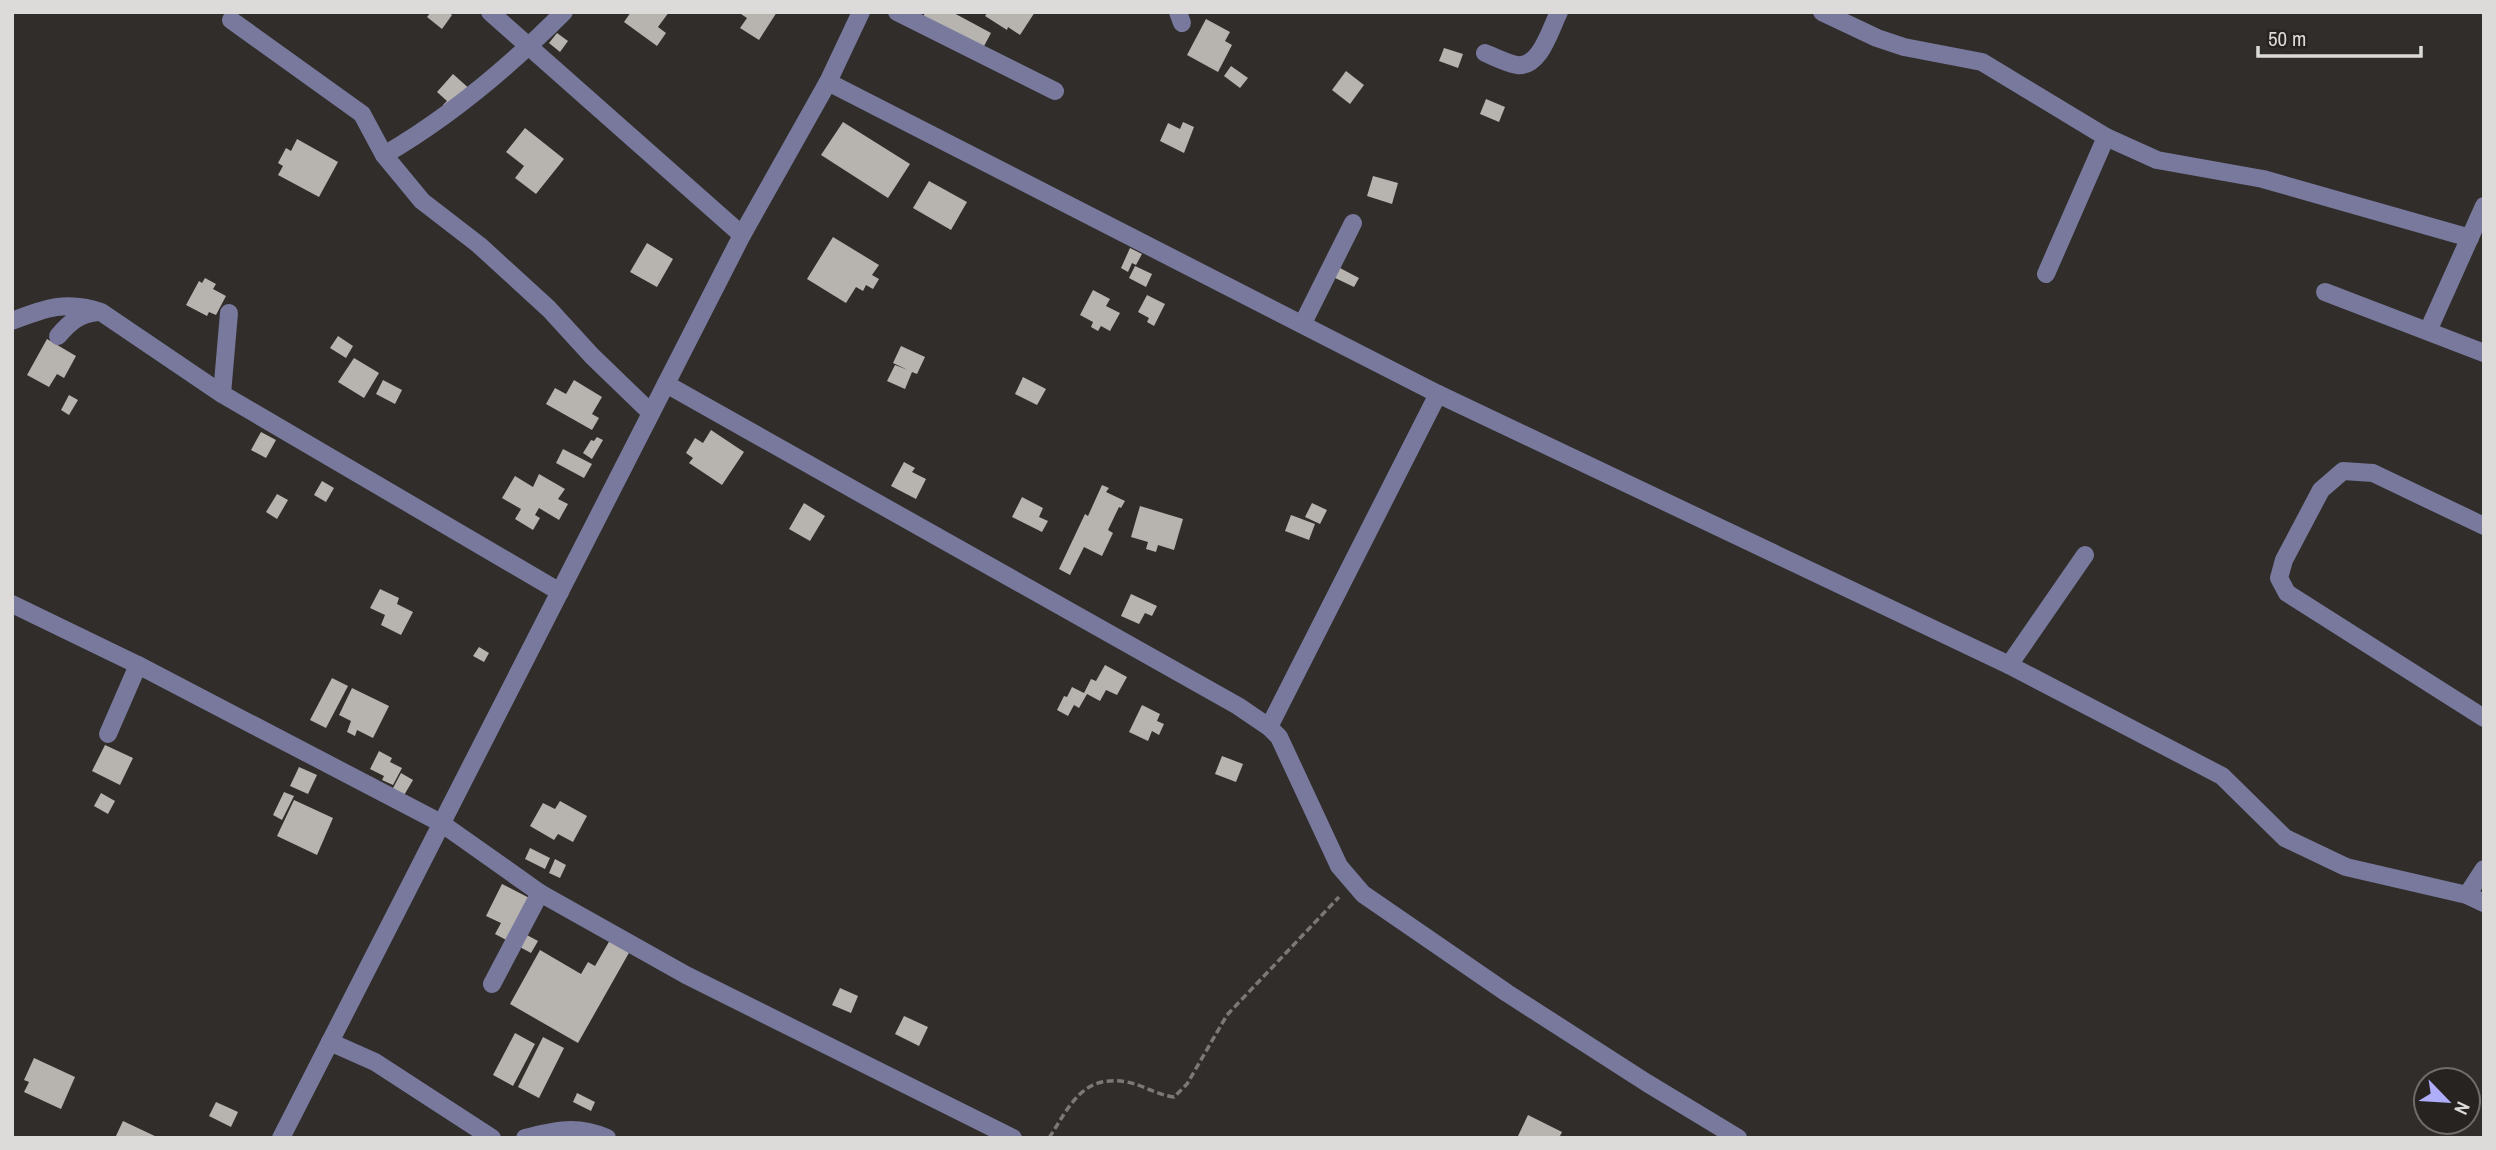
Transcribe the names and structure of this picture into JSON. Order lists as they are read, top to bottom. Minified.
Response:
{"scale_bar":"50 m","north":"bottom right"}
